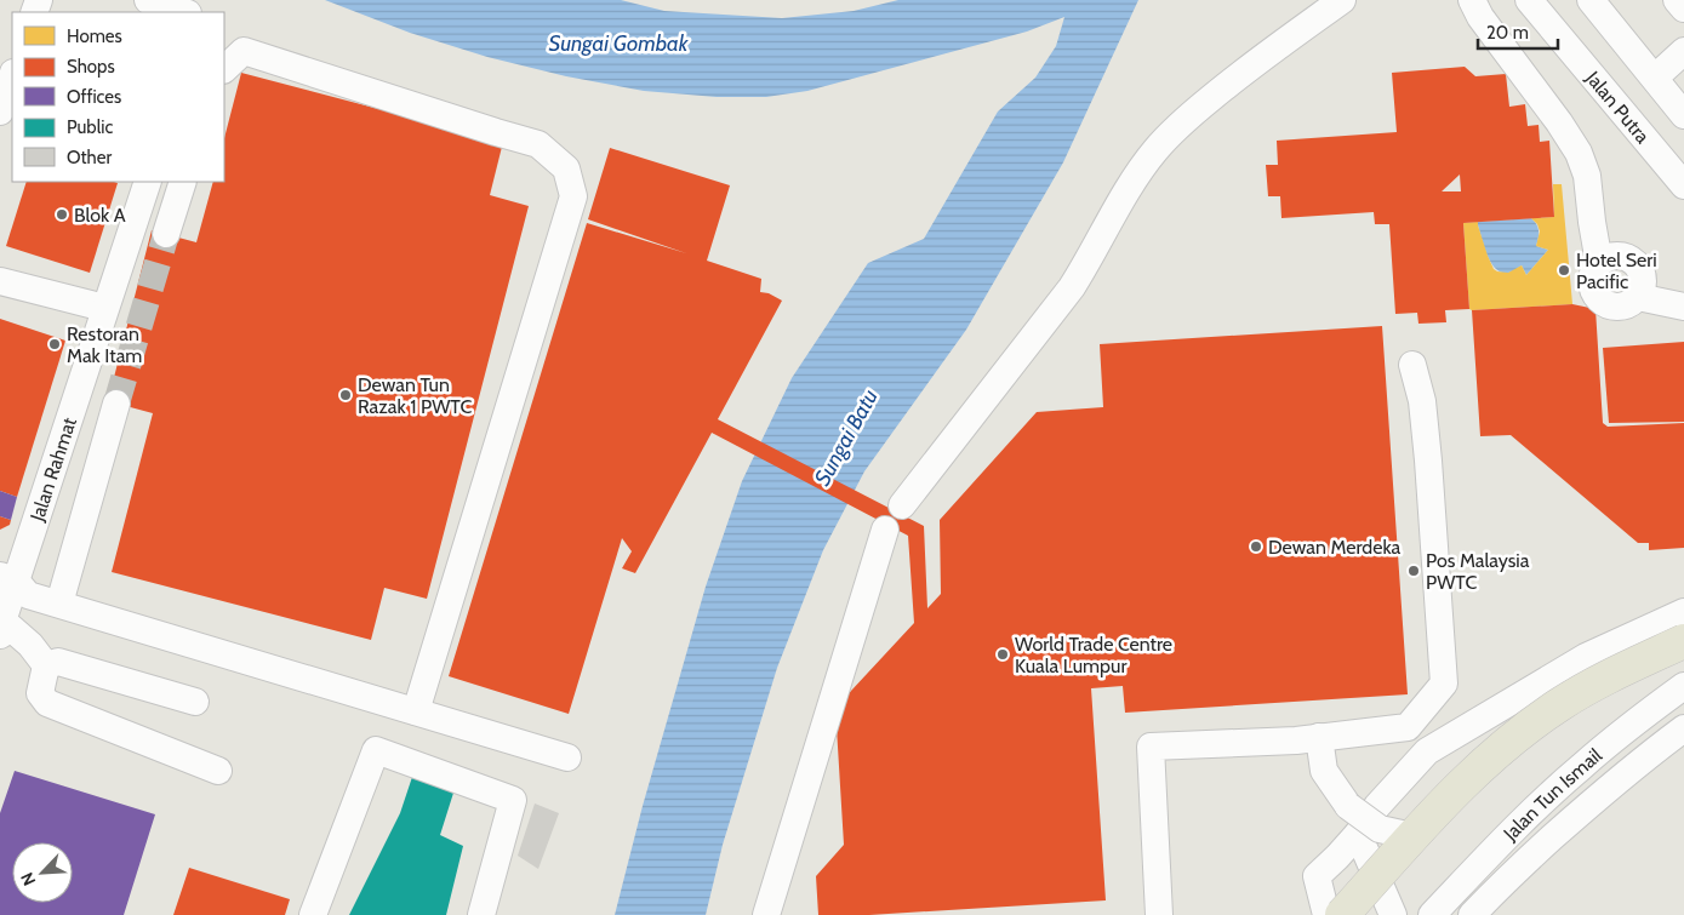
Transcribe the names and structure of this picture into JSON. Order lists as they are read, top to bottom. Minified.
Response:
{"streets":{"street":["Jalan Putra","Jalan Rahmat","Jalan Tun Ismail"]},"water":["Sungai Gombak","Sungai Batu"],"places":["Blok A","Hotel Seri Pacific","Restoran Mak Itam","Dewan Tun Razak 1 PWTC","Dewan Merdeka","Pos Malaysia PWTC","World Trade Centre Kuala Lumpur"],"legend":["Homes","Shops","Offices","Public","Other"],"scale_bar":"20 m","north":"bottom left"}
